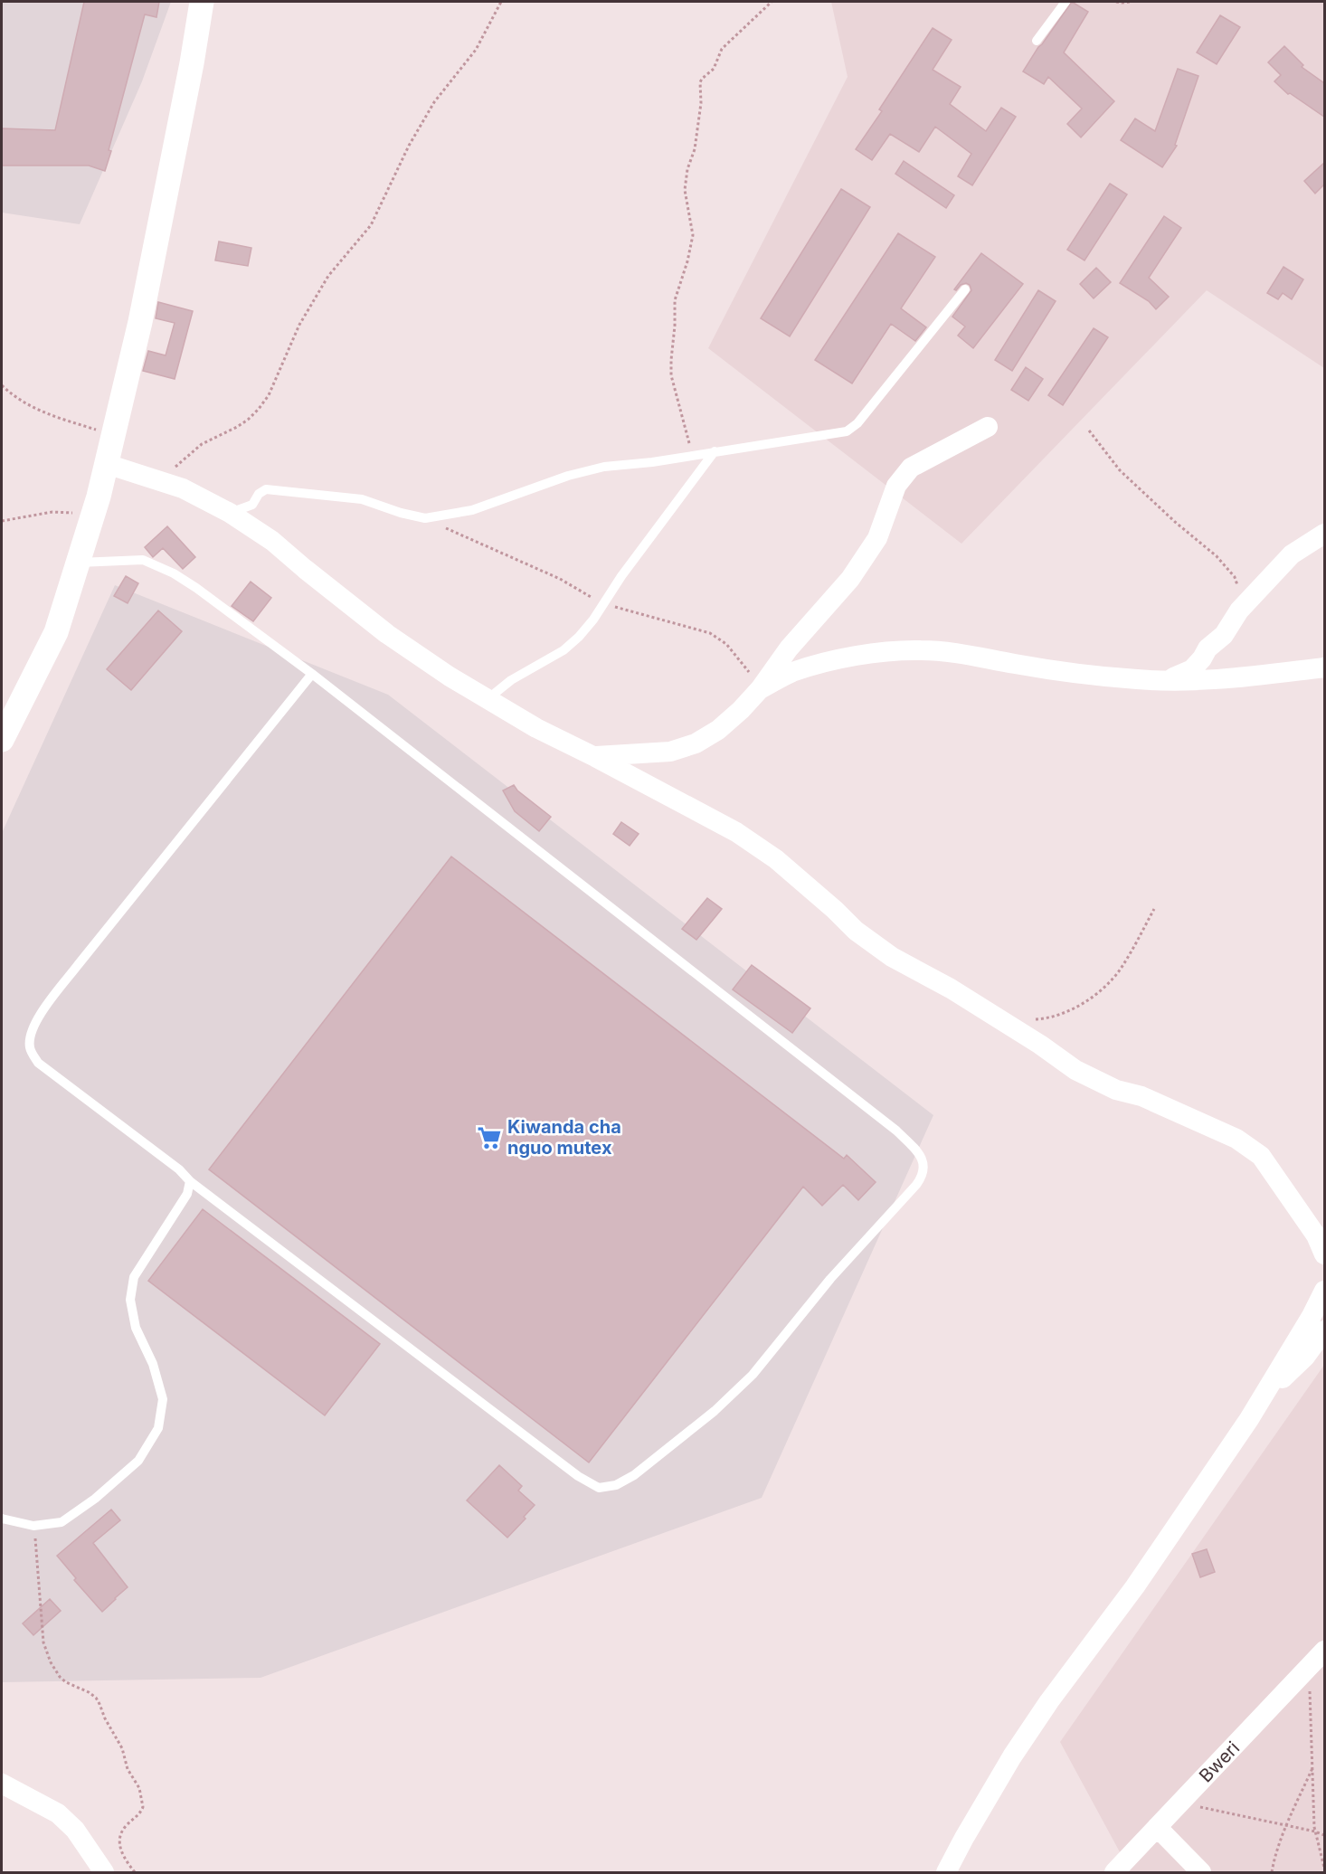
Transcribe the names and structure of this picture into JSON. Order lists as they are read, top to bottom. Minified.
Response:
{"streets":{"street":["Bweri"]},"places":{"supermarket":["Kiwanda cha nguo mutex"]}}
